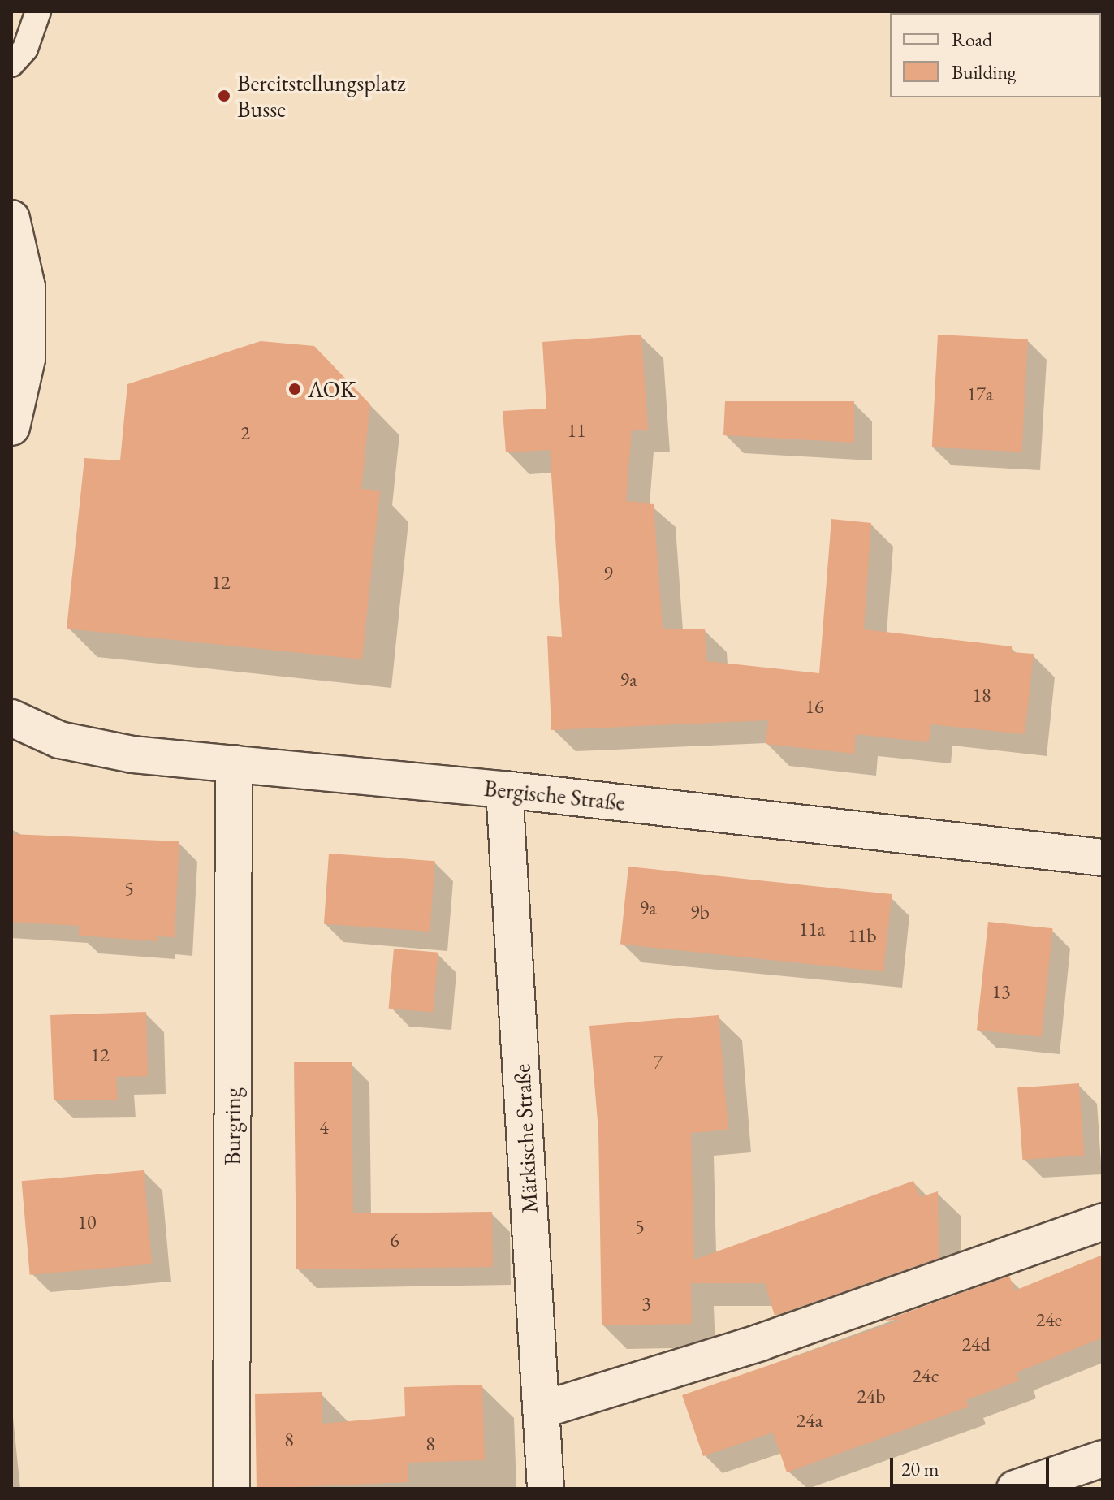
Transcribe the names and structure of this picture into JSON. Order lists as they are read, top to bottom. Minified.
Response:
{"streets":{"street":["Bergische Straße","Burgring","Märkische Straße"]},"crossings":[["Bergische Straße","Burgring"],["Bergische Straße","Märkische Straße"]],"places":["Bereitstellungsplatz Busse","AOK"],"house_numbers":["17a","11","2","9","12","9a","18","16","5","9a","9b","11a","11b","13","12","7","4","10","5","6","3","24e","24d","24c","24b","24a","8","8"],"legend":["Road","Building"],"scale_bar":"20 m"}
